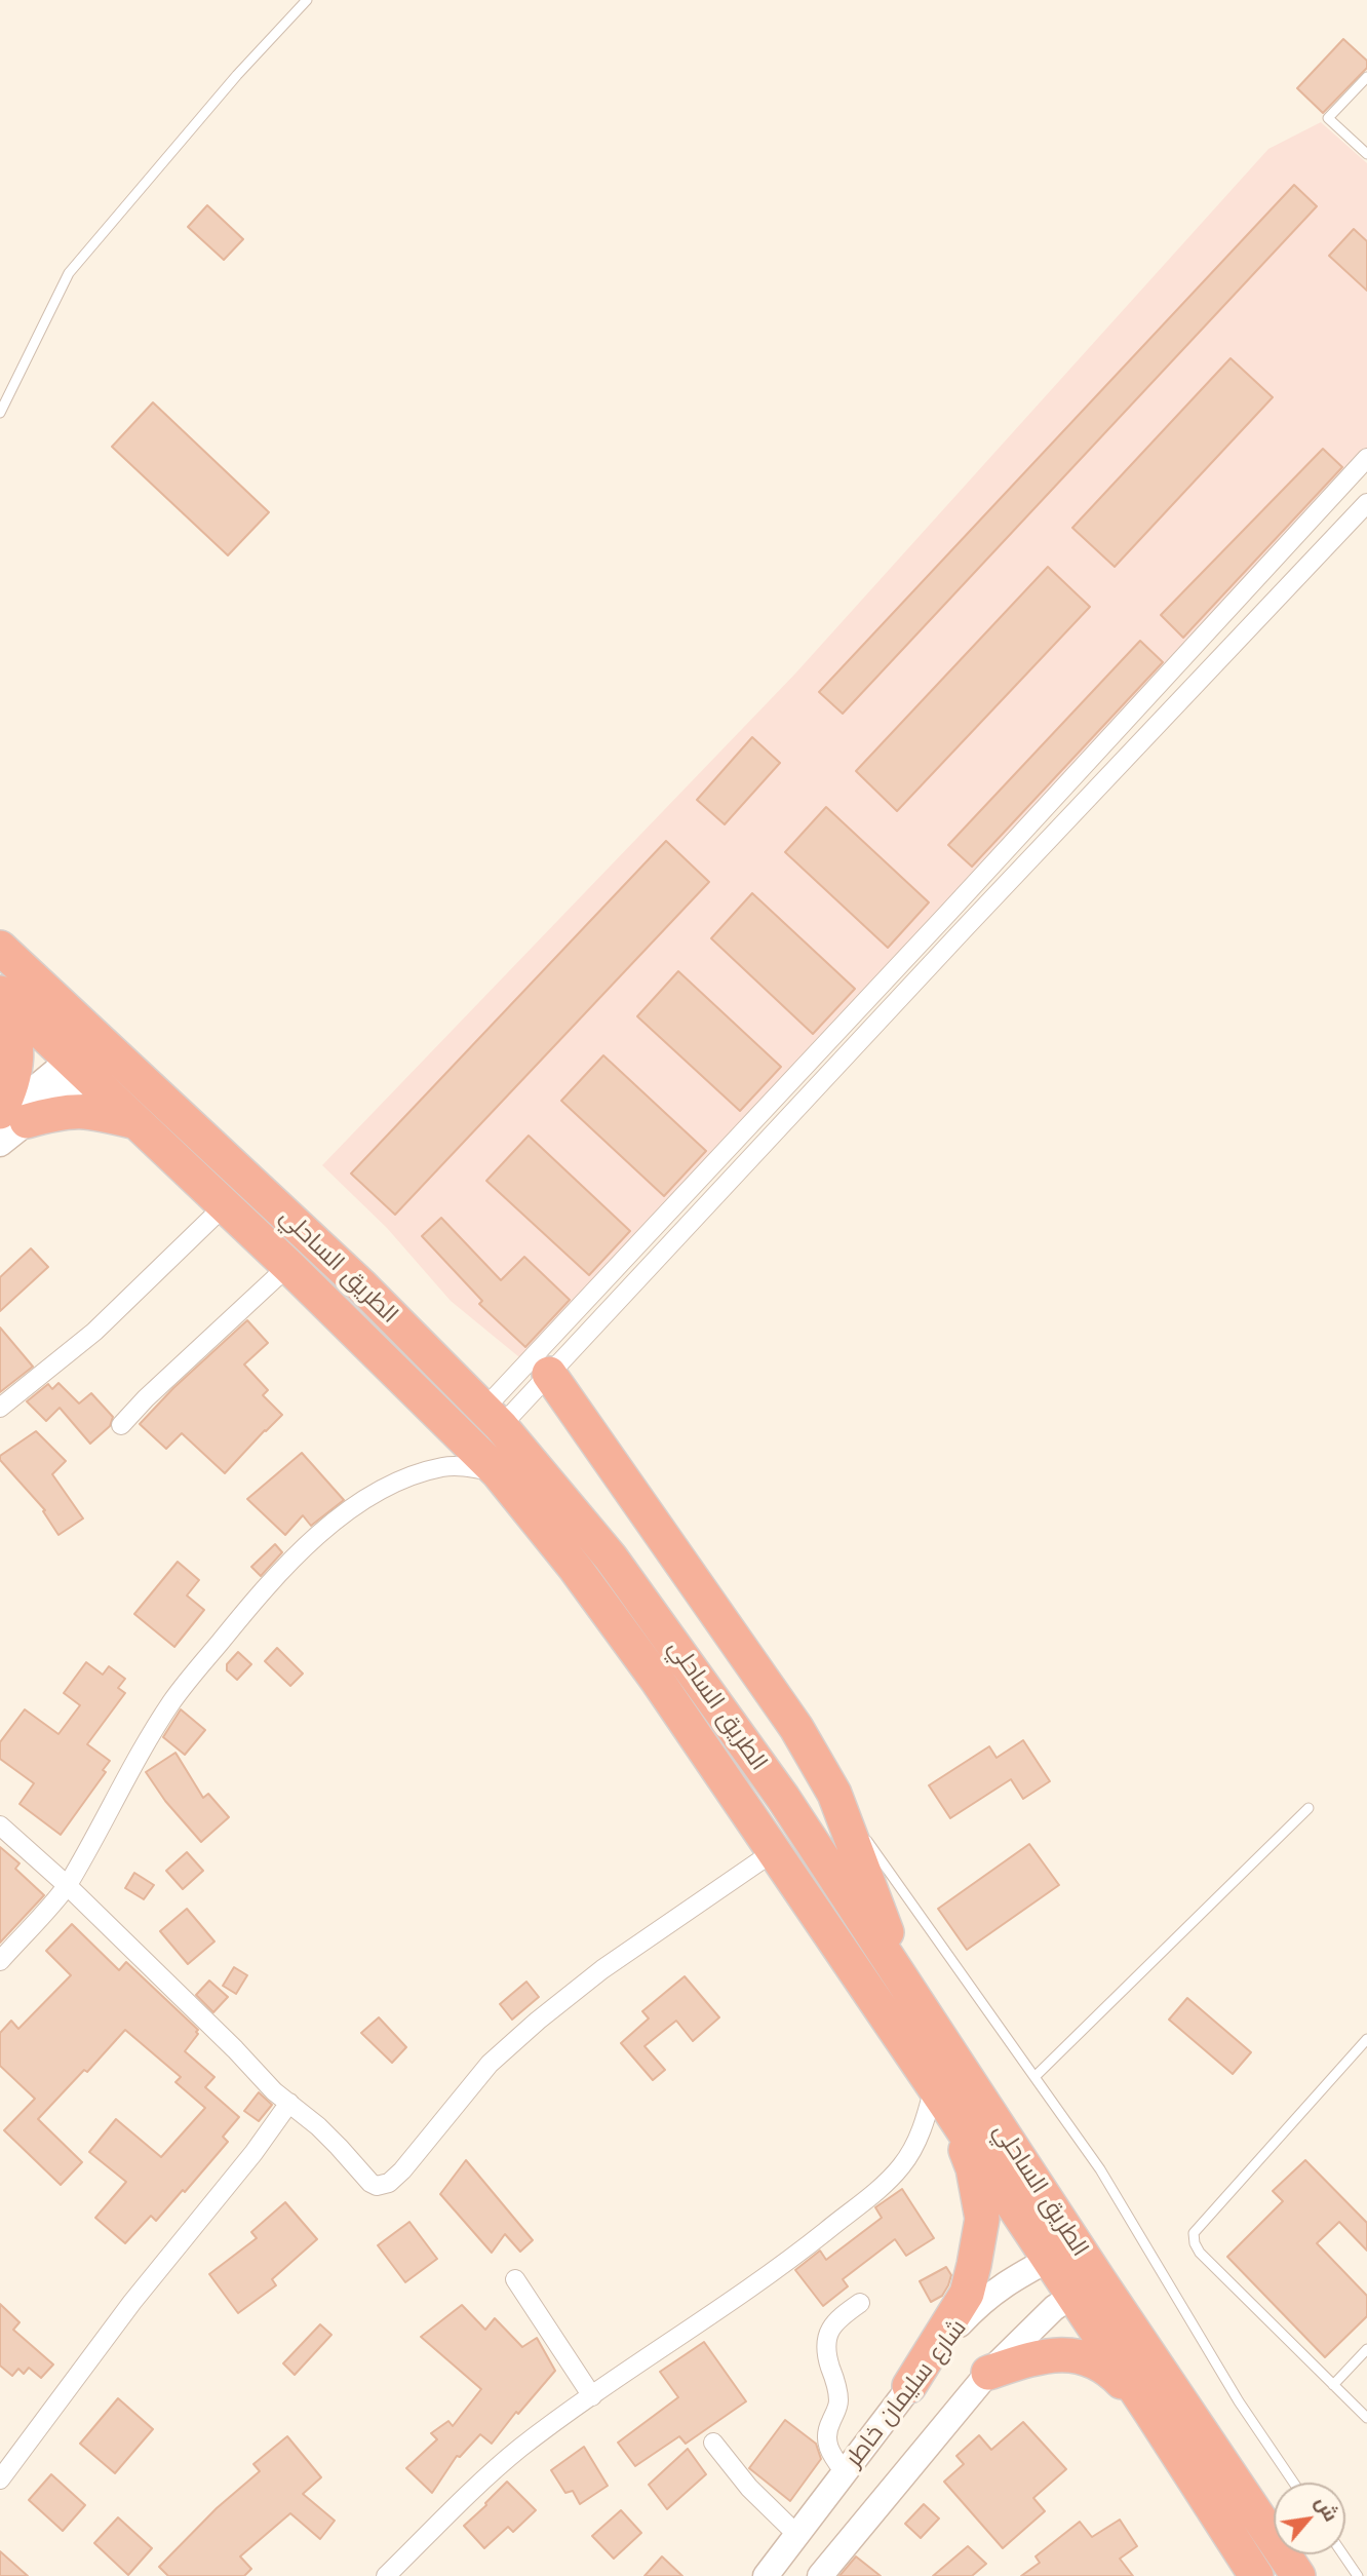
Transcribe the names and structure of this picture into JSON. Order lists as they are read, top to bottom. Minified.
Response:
{"streets":{"highway":["الطريق الساحلي"],"main road":["شارع سليمان خاطر"]},"crossings":[["الطريق الساحلي","شارع سليمان خاطر"]],"north":"top right"}
